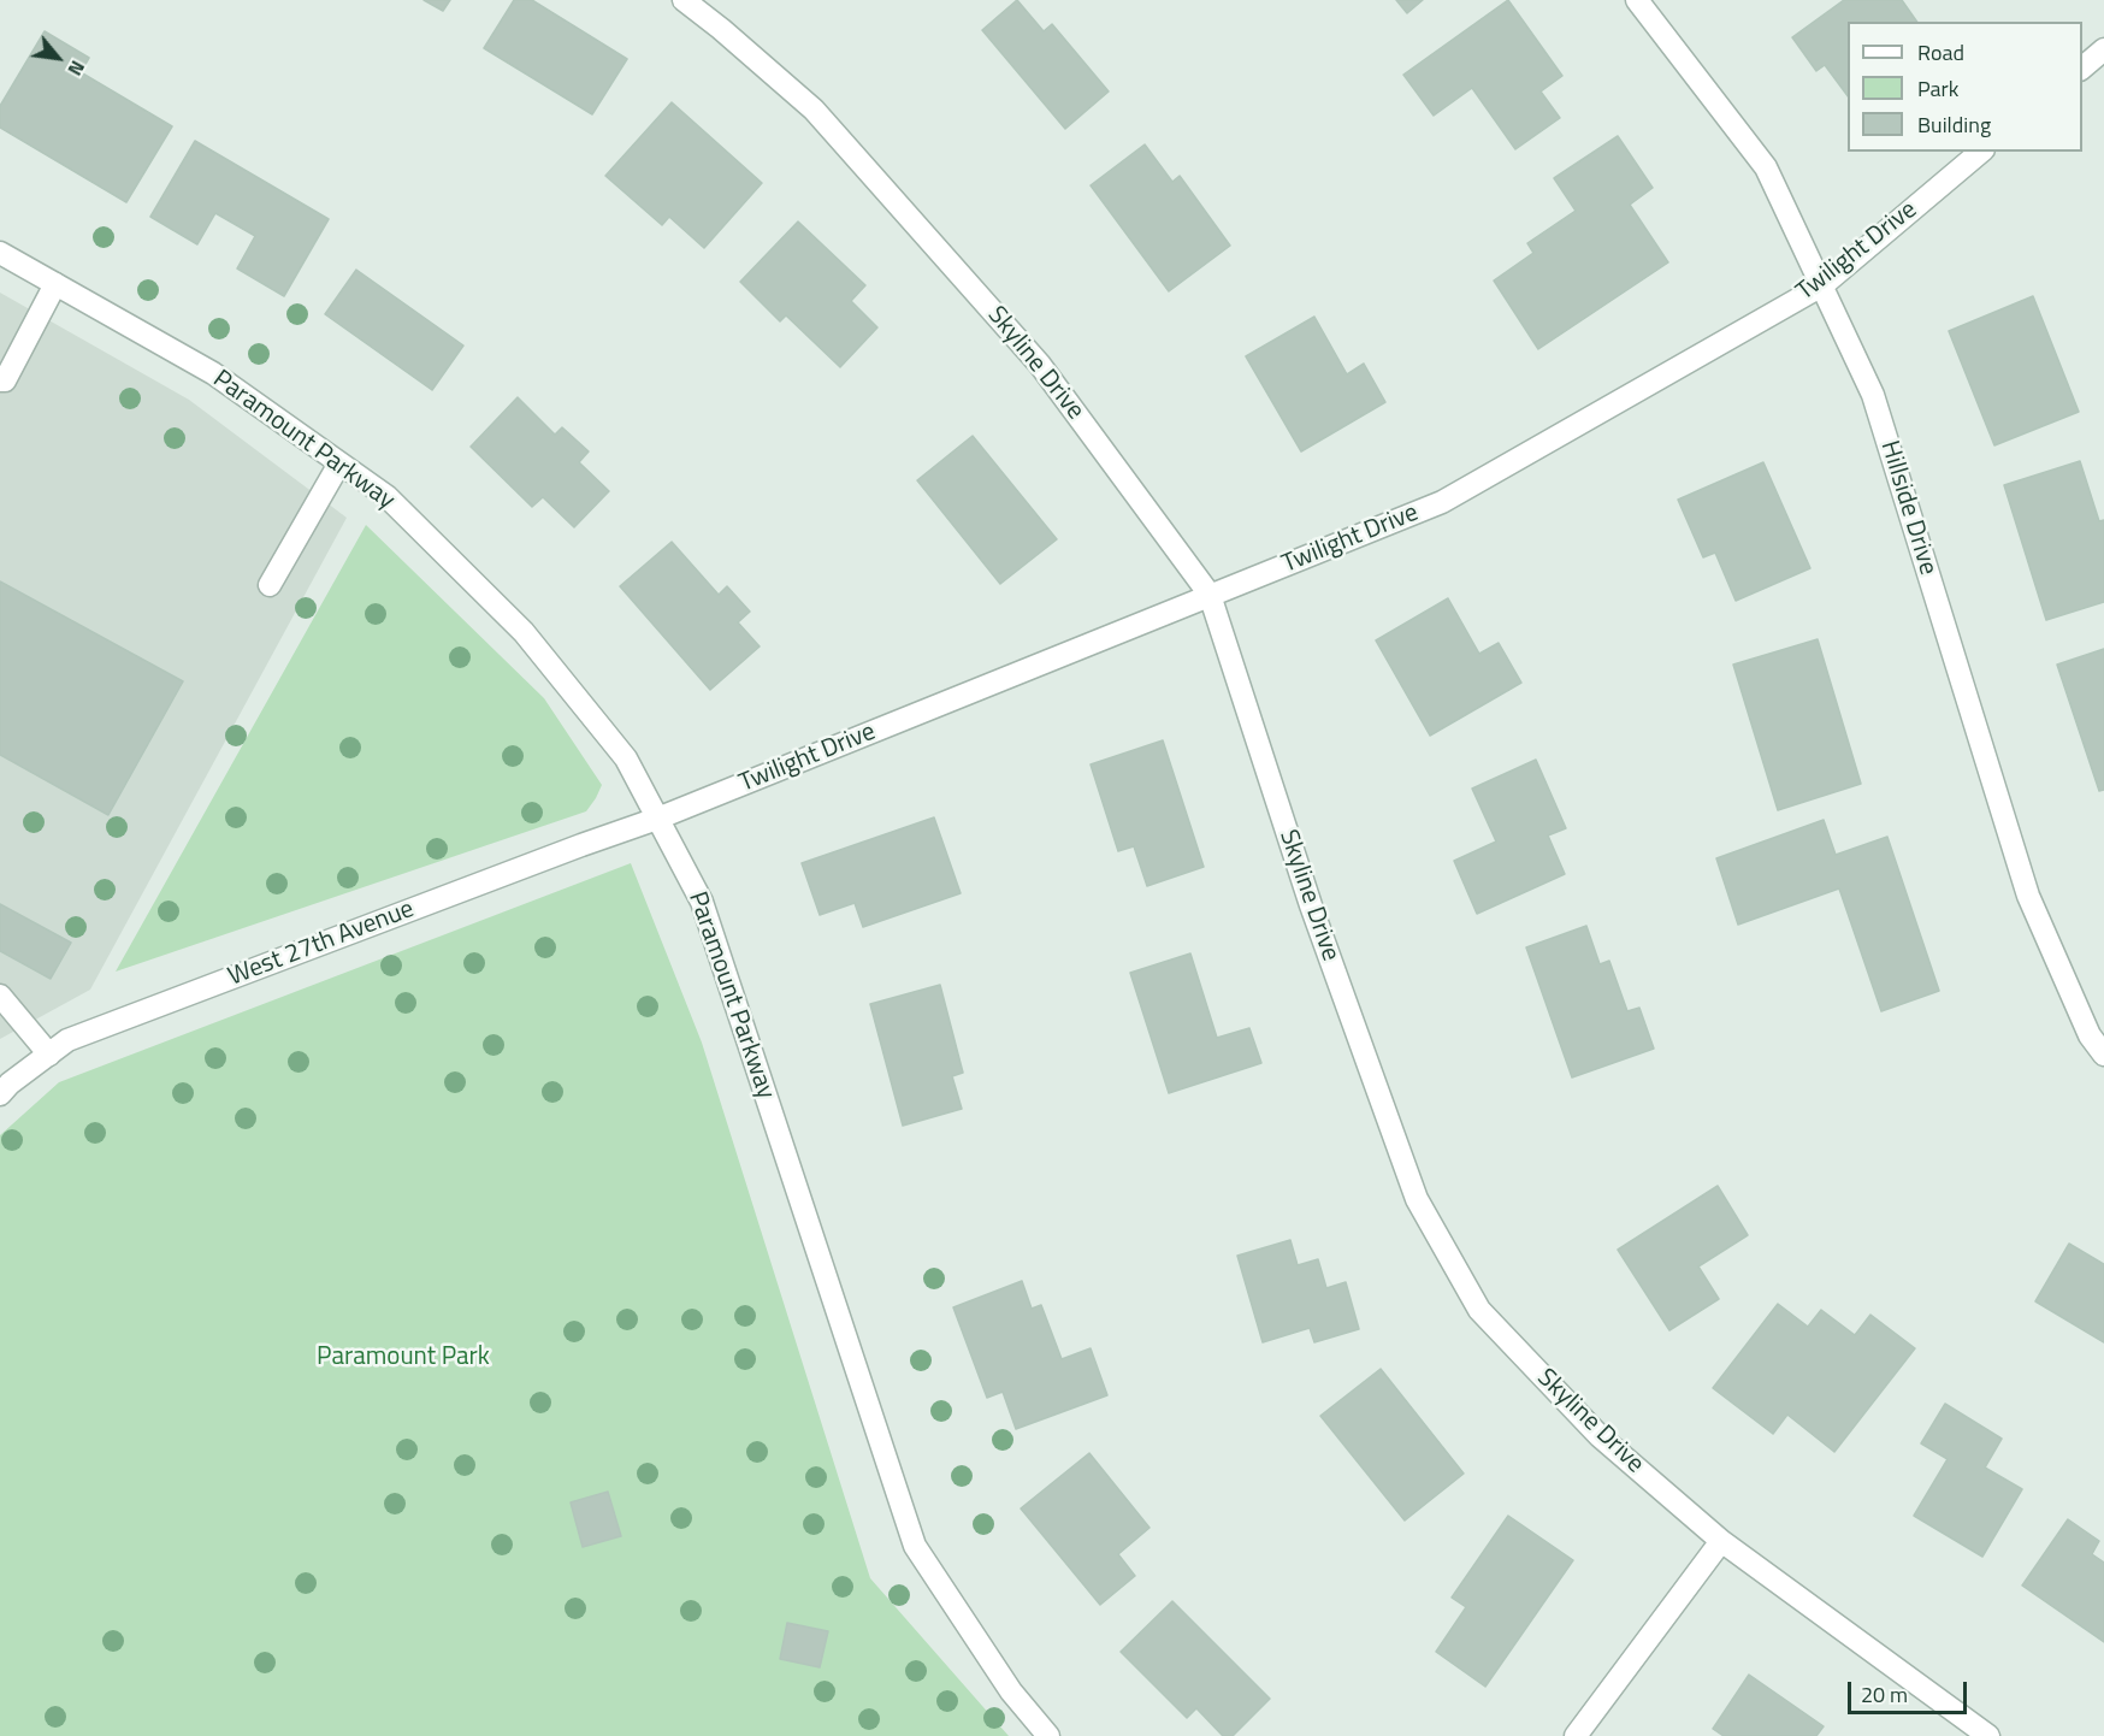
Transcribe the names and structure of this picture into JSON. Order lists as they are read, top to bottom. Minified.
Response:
{"streets":{"street":["Twilight Drive","Skyline Drive","Paramount Parkway","Hillside Drive","West 27th Avenue"]},"crossings":[["Twilight Drive","Skyline Drive"],["Twilight Drive","Paramount Parkway"],["Twilight Drive","Hillside Drive"],["Twilight Drive","West 27th Avenue"],["Paramount Parkway","West 27th Avenue"]],"parks":["Paramount Park"],"legend":["Road","Park","Building"],"scale_bar":"20 m","north":"bottom right"}
